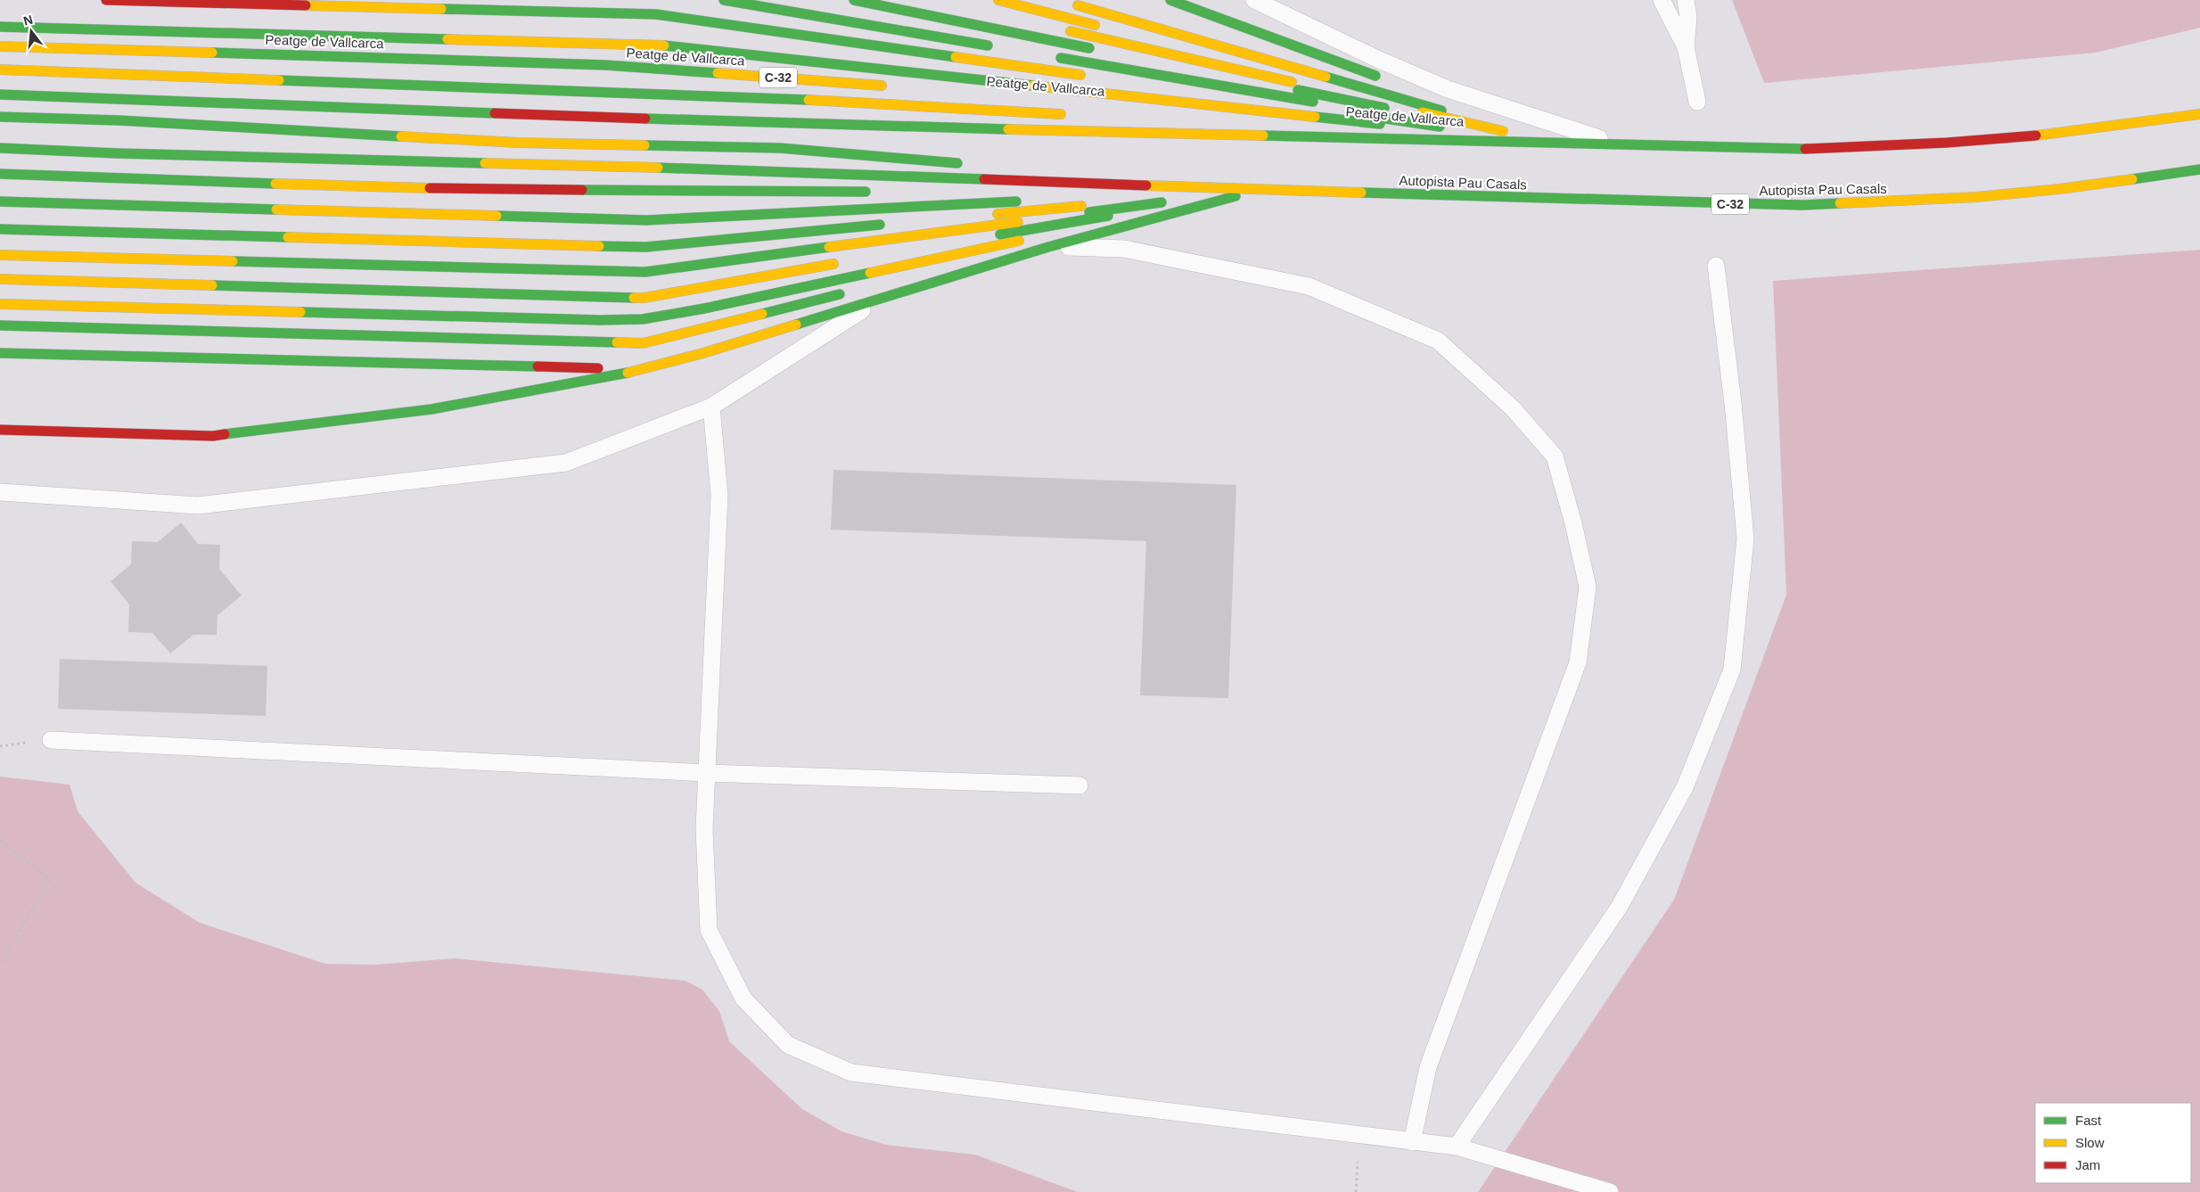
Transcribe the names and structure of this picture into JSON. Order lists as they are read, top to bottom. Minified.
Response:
{"streets":{"highway":["Peatge de Vallcarca","C-32","Autopista Pau Casals"]},"crossings":[["C-32","Autopista Pau Casals"]],"legend":["Fast","Slow","Jam"],"north":"top"}
